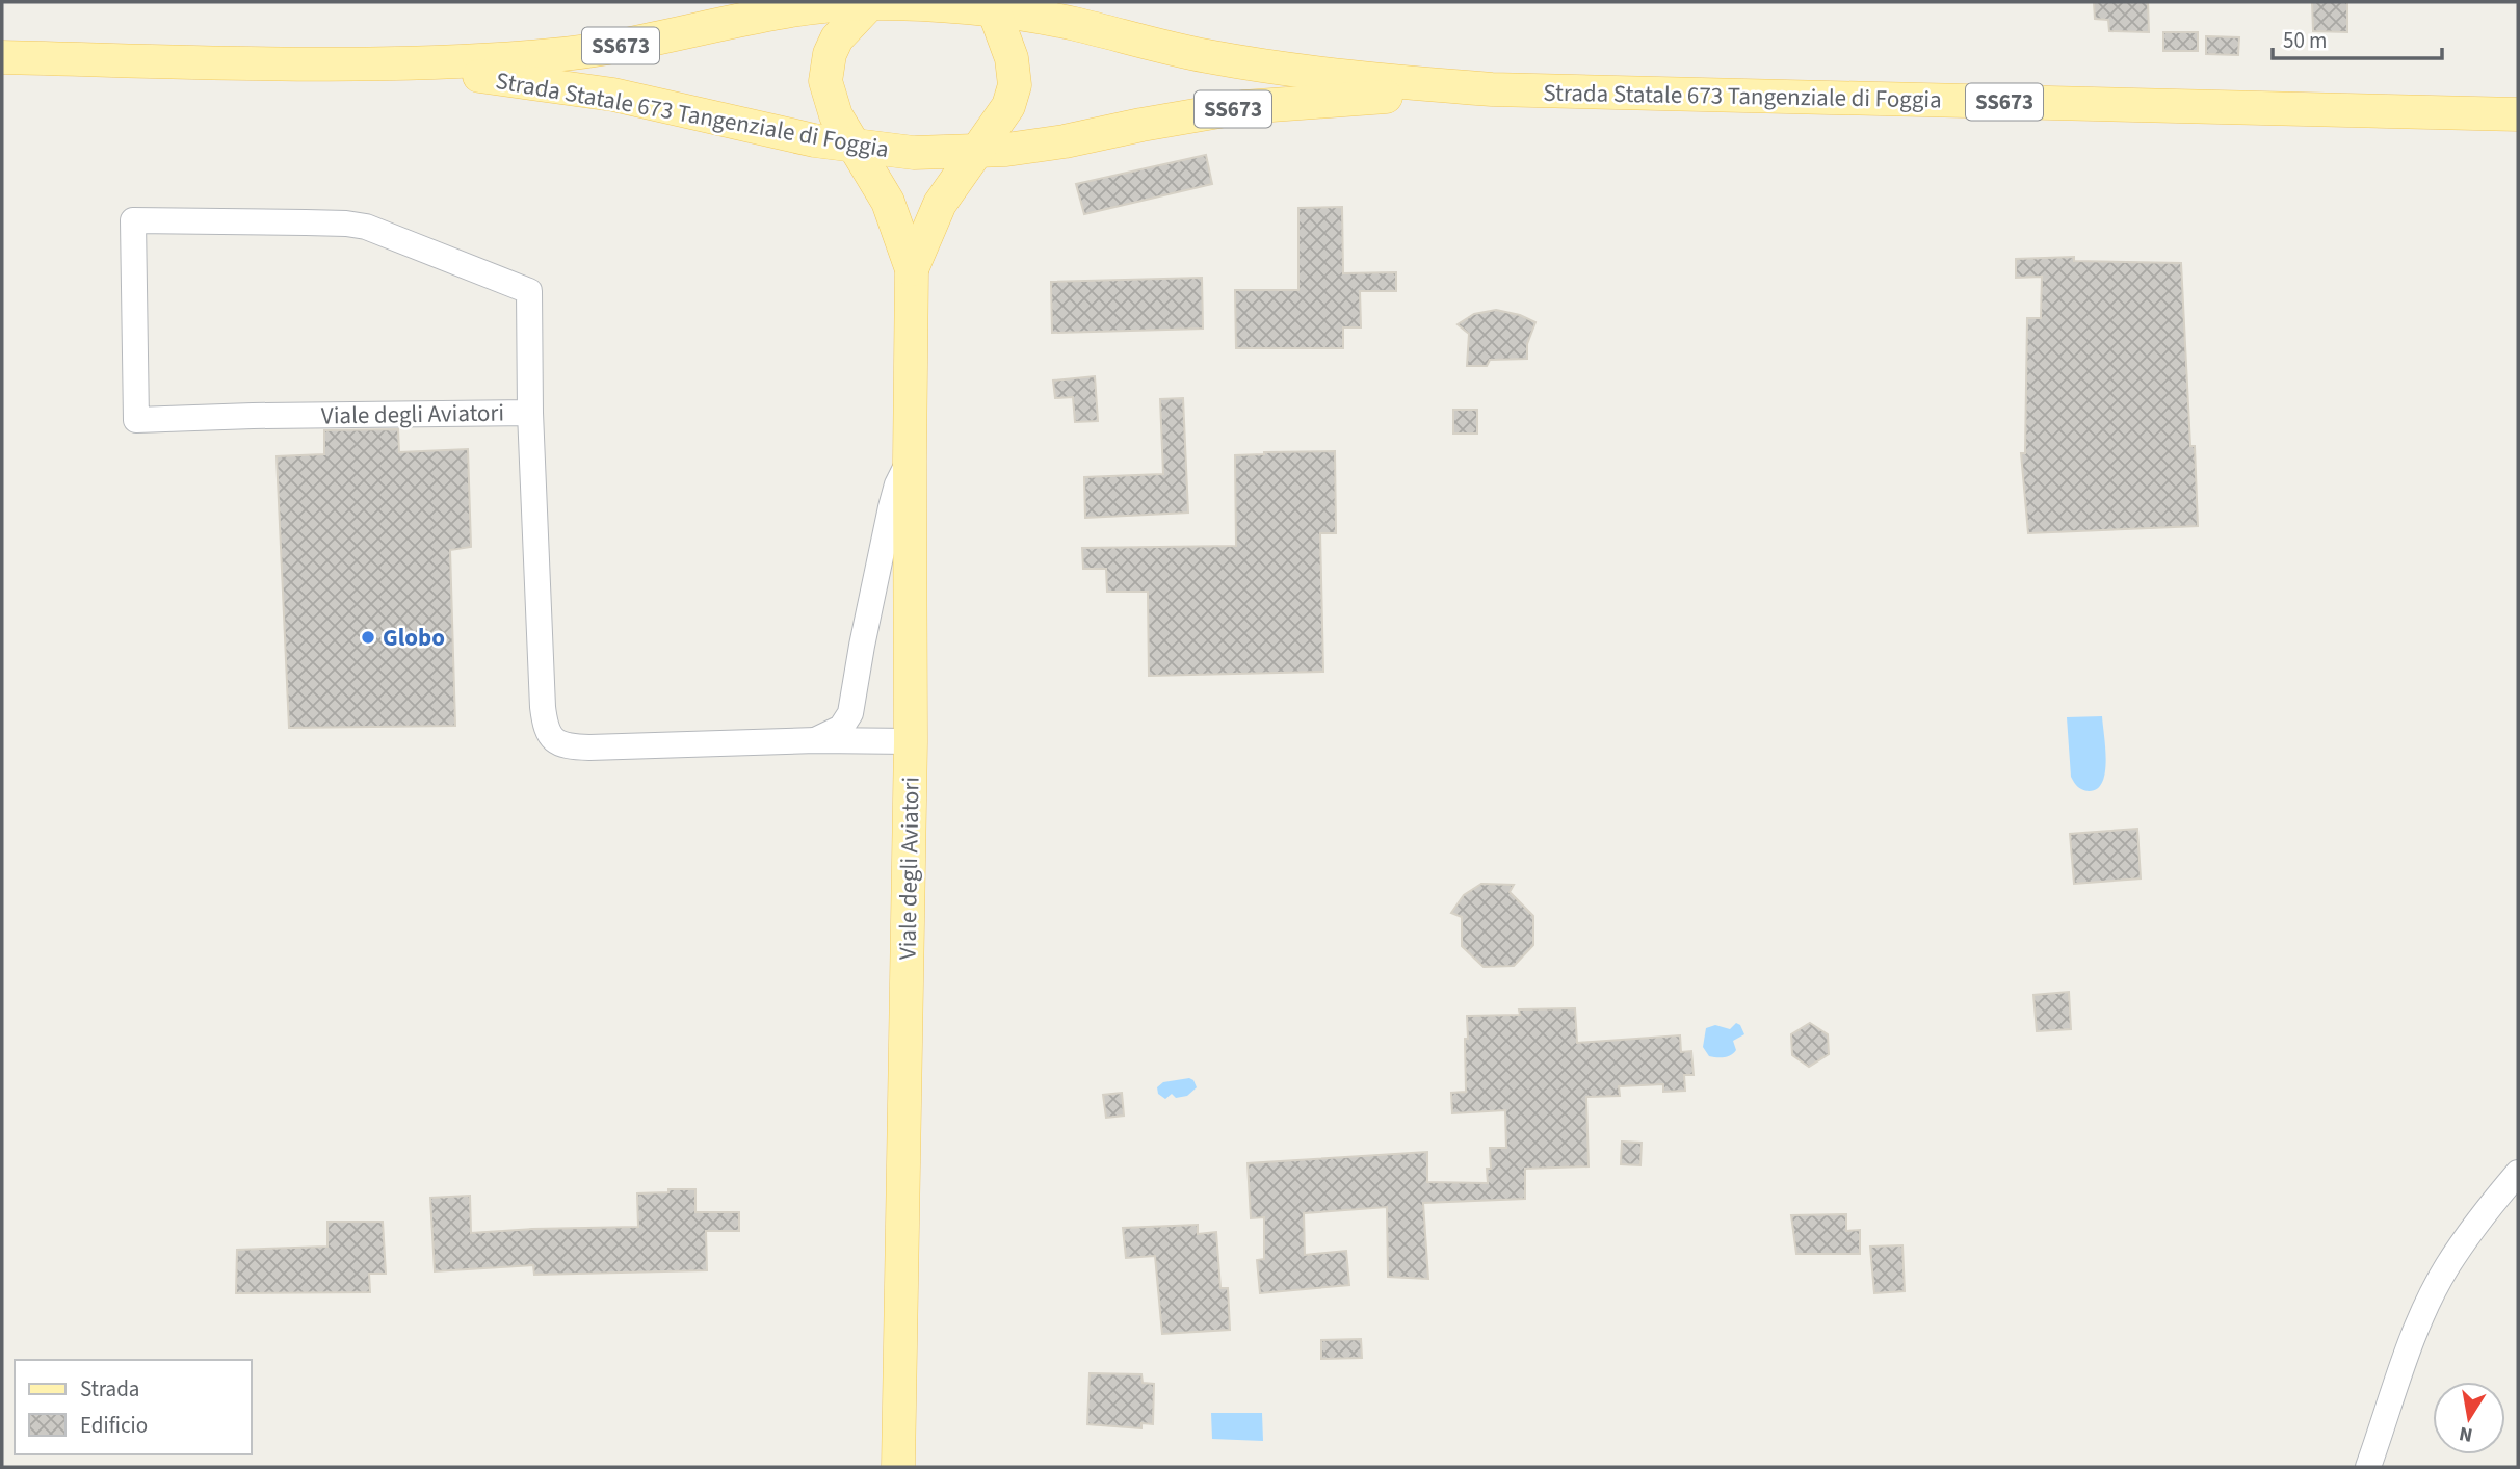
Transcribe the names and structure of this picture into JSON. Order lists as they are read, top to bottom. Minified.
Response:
{"streets":{"main road":["SS673","Strada Statale 673 Tangenziale di Foggia","Viale degli Aviatori"]},"crossings":[["Strada Statale 673 Tangenziale di Foggia","Viale degli Aviatori"]],"places":["Globo"],"legend":["Strada","Edificio"],"scale_bar":"50 m","north":"bottom"}
